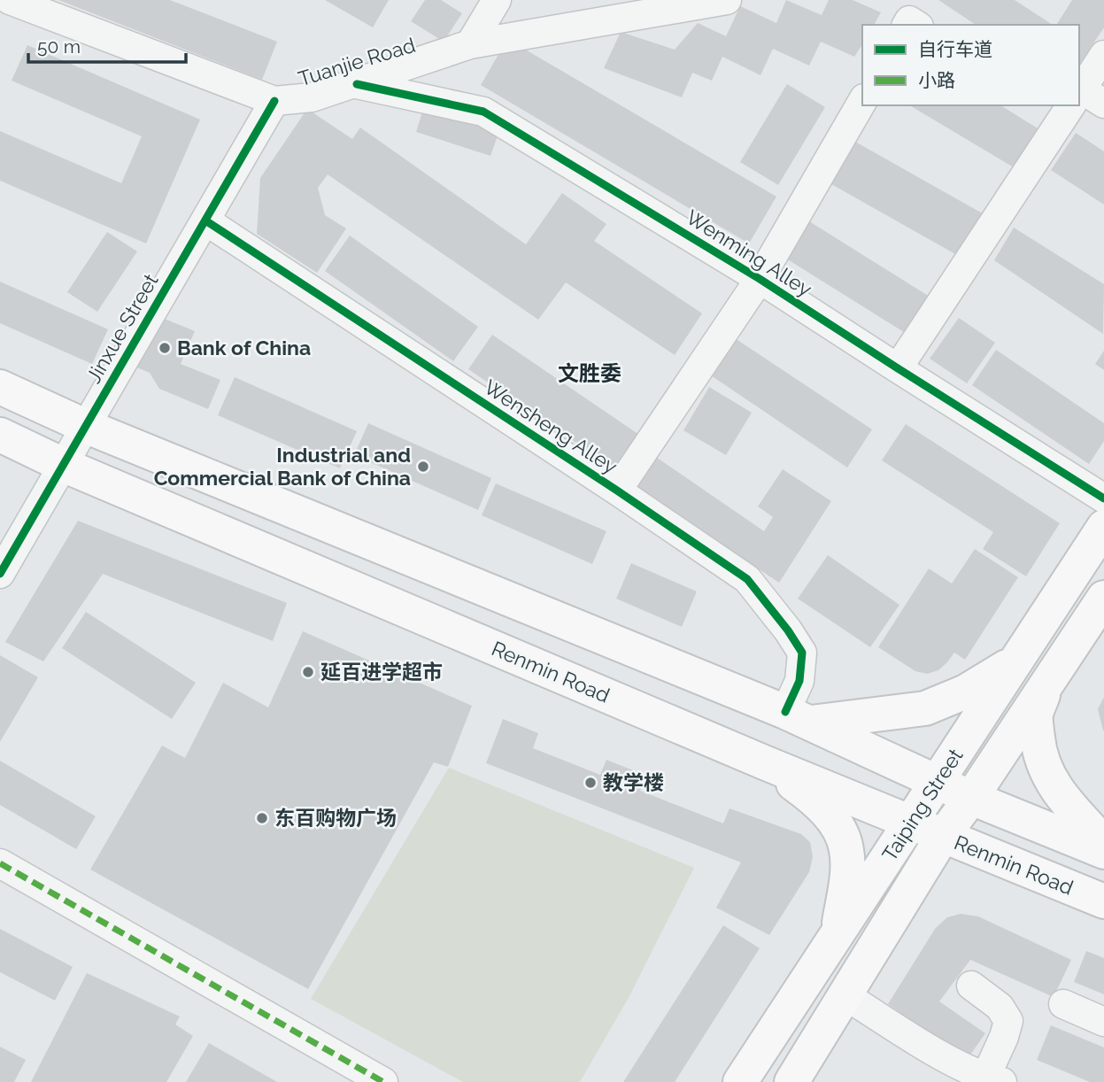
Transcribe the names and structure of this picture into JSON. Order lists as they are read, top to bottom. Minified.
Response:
{"streets":{"main road":["Renmin Road","Taiping Street"],"street":["Tuanjie Road","Wenming Alley","Jinxue Street","Wensheng Alley"]},"crossings":[["Tuanjie Road","Wenming Alley"],["Tuanjie Road","Jinxue Street"],["Jinxue Street","Wensheng Alley"],["Jinxue Street","Renmin Road"],["Renmin Road","Taiping Street"]],"districts":["文胜委"],"places":["Bank of China","Industrial and Commercial Bank of China","延百进学超市","教学楼","东百购物广场"],"legend":["自行车道","小路"],"scale_bar":"50 m"}
